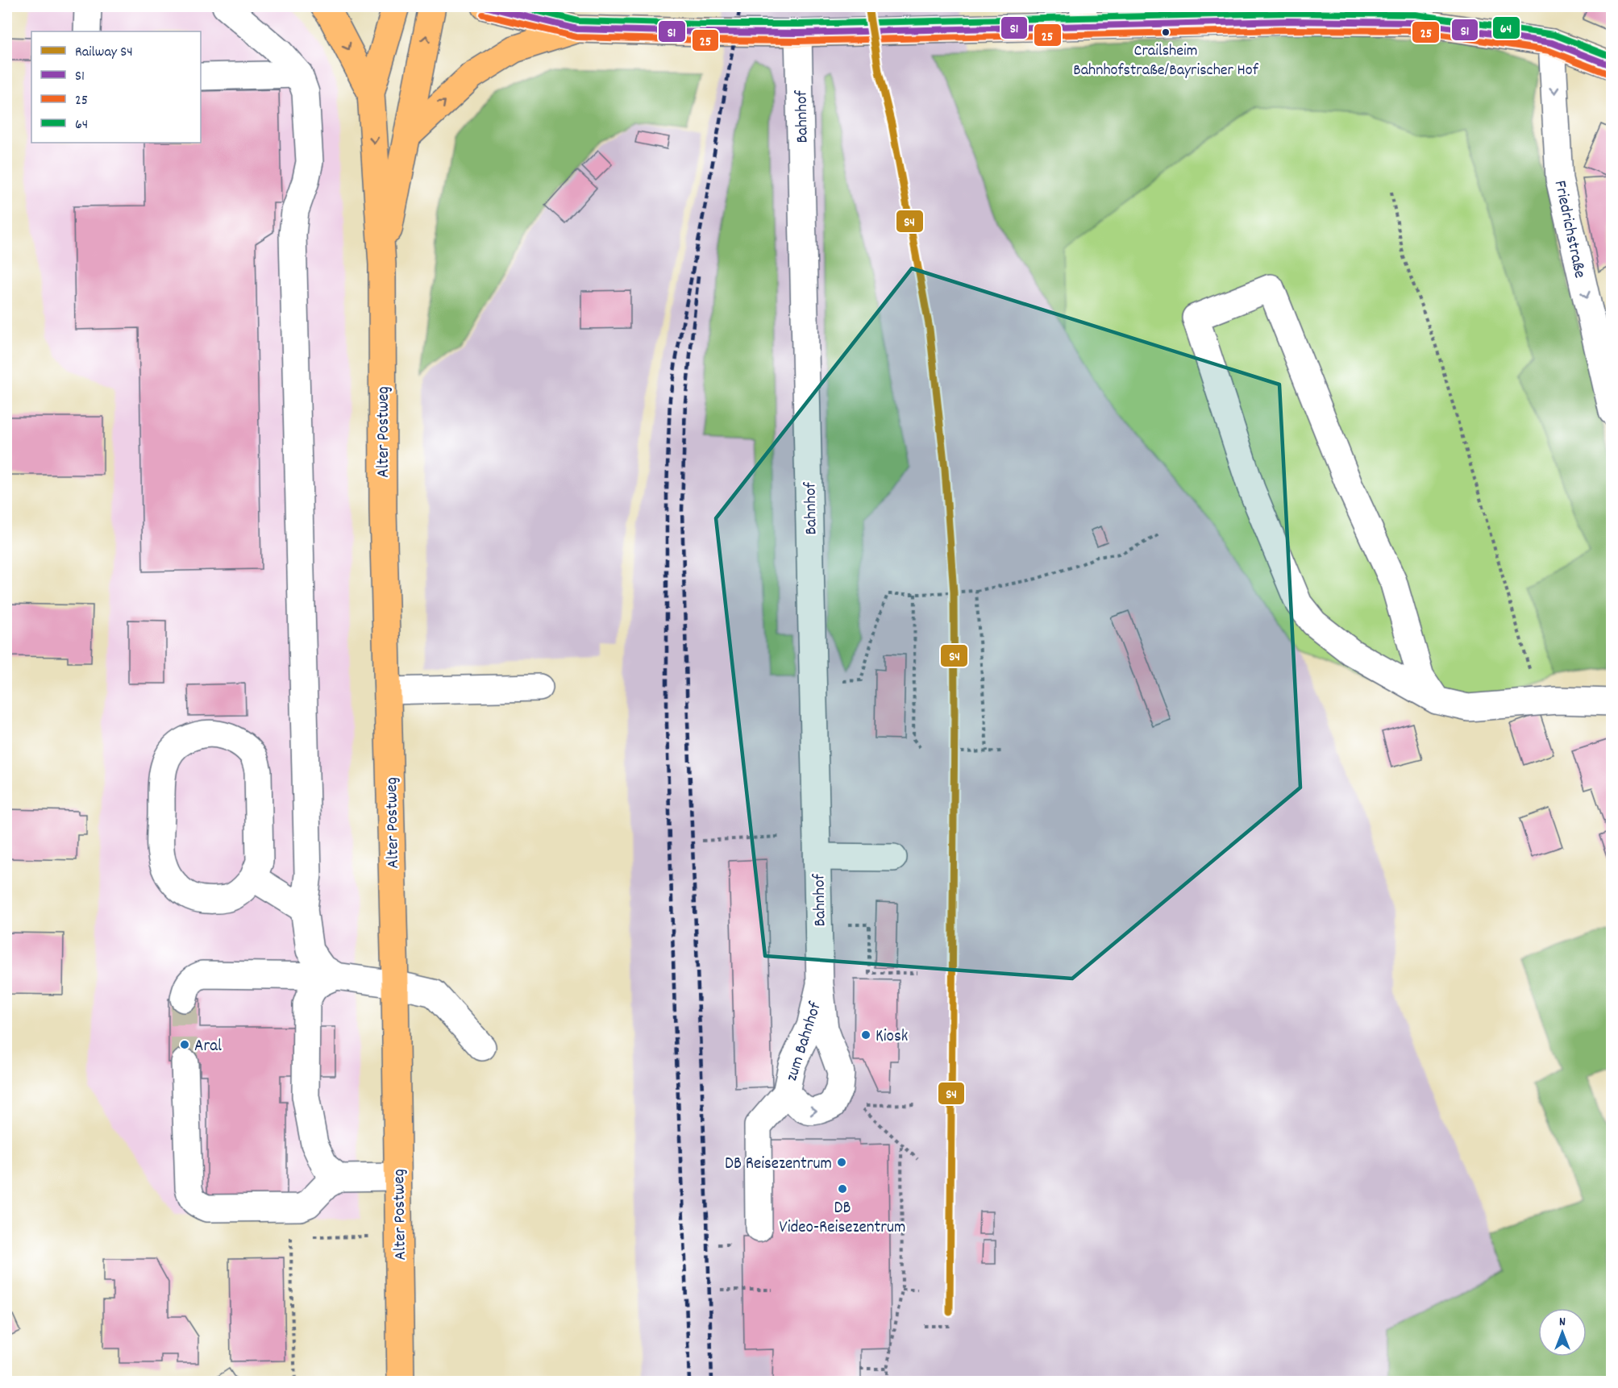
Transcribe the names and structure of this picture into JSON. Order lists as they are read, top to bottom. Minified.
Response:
{"streets":{"main road":["Alter Postweg"],"street":["Bahnhof","Friedrichstraße","zum Bahnhof"]},"crossings":[["Bahnhof","zum Bahnhof"]],"one_way":["Friedrichstraße"],"places":["Crailsheim Bahnhofstraße/Bayrischer Hof","Kiosk","Aral","DB Reisezentrum","DB Video-Reisezentrum"],"lines":["rail line S4","transit line S1","transit line 64","transit line 25"],"legend":["Railway S4","S1","25","64"],"north":"top"}
